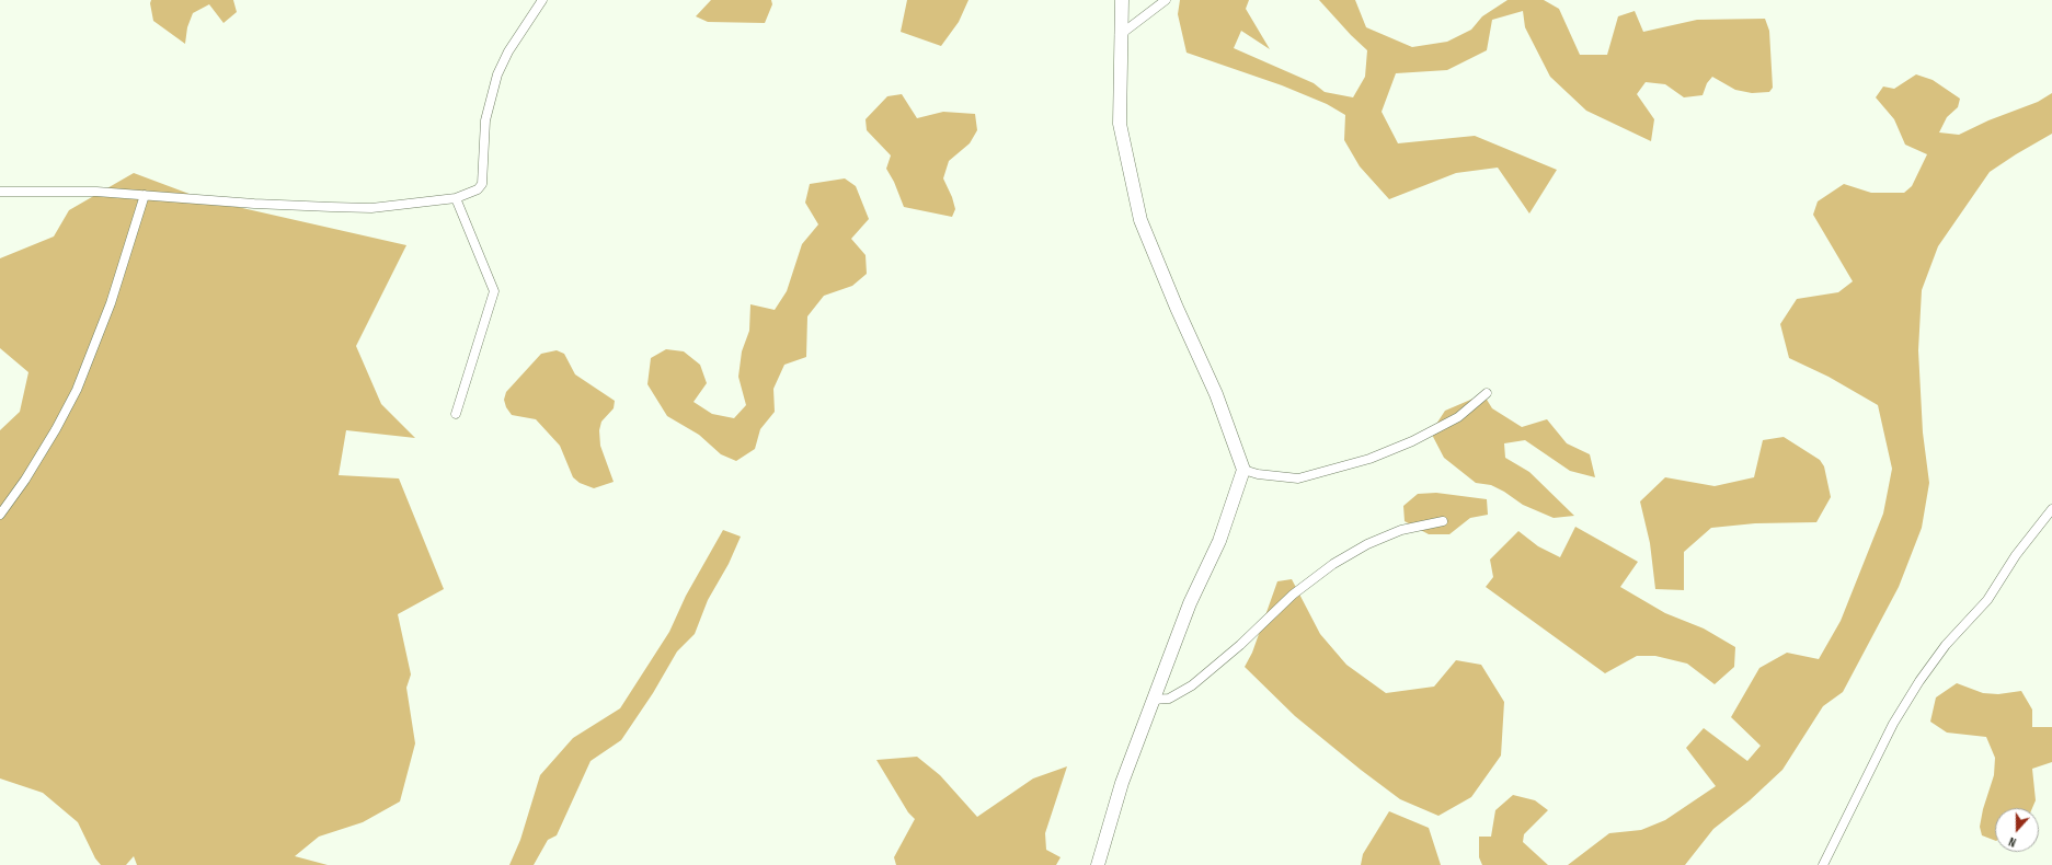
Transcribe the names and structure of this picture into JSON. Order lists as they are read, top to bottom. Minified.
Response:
{"north":"bottom"}
